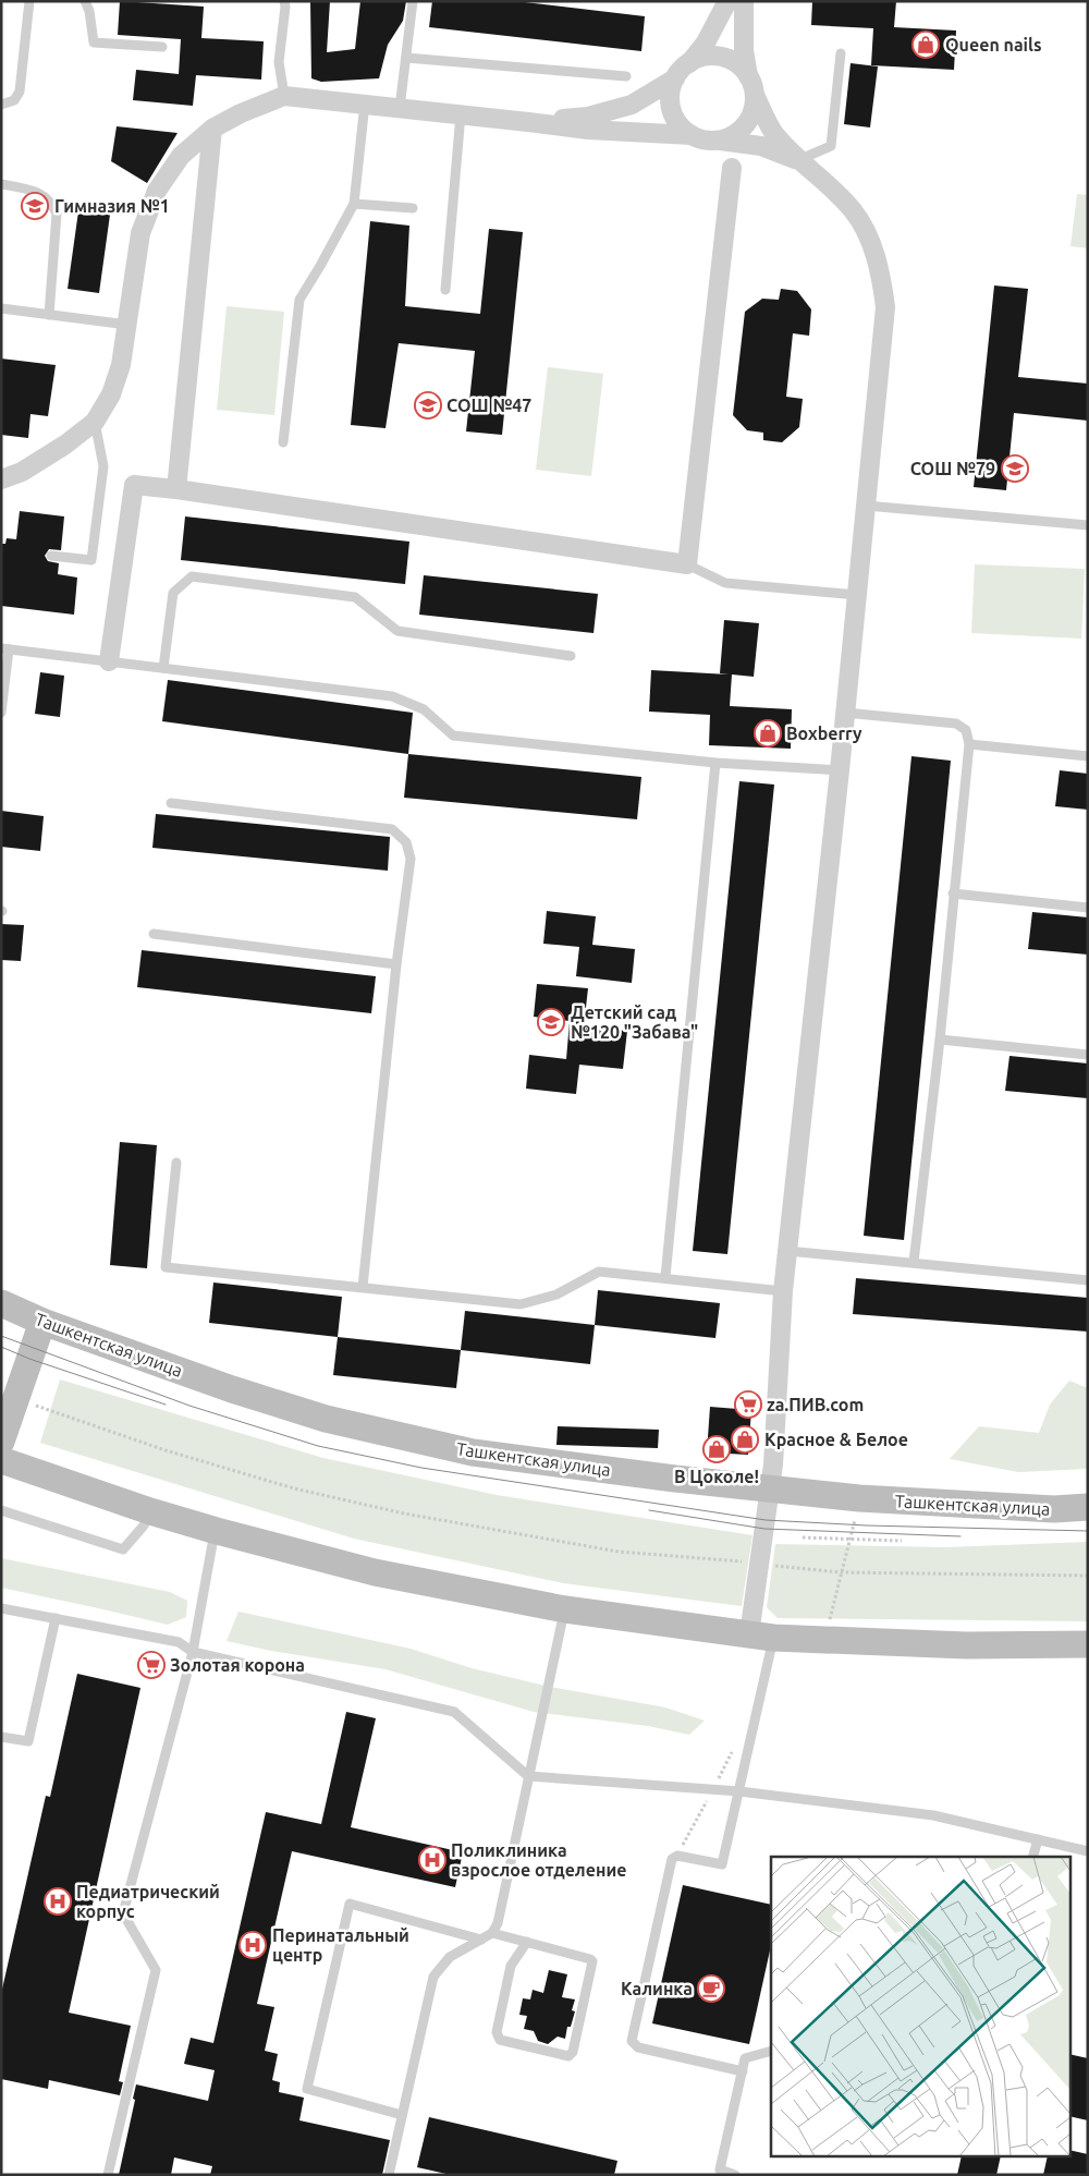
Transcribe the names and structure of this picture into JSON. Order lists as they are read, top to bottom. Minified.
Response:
{"streets":{"main road":["Ташкентская улица"]},"places":{"shop":["Queen nails","Boxberry","Красное & Белое","В Цоколе!"],"school or university":["Гимназия №1","СОШ №47","СОШ №79","Детский сад №120 \"Забава\""],"supermarket":["za.ПИВ.com","Золотая корона"],"hospital":["Поликлиника взрослое отделение","Педиатрический корпус","Перинатальный центр"],"cafe":["Калинка"]}}
